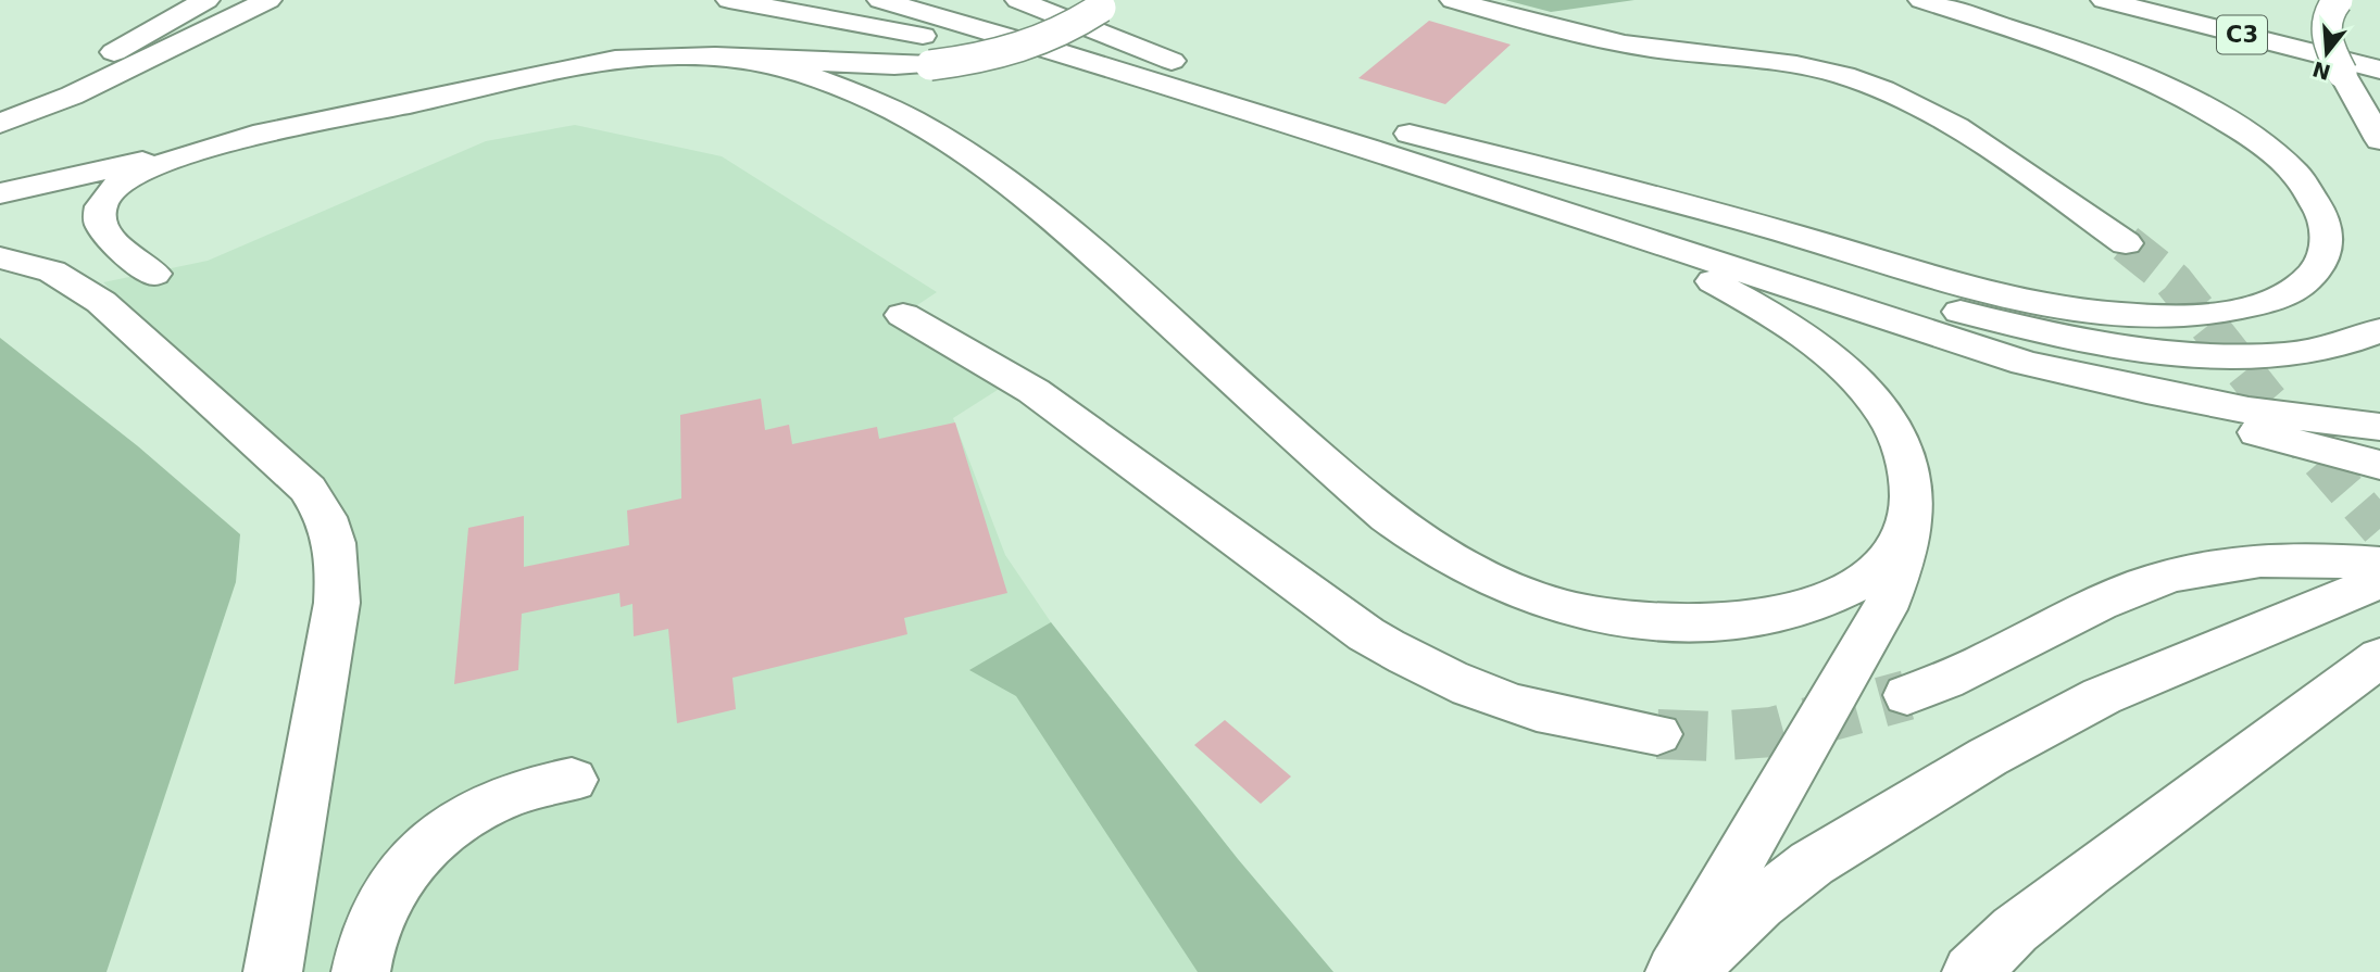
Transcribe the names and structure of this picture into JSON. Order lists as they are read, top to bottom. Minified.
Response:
{"streets":{"main road":["C3"]},"north":"bottom"}
